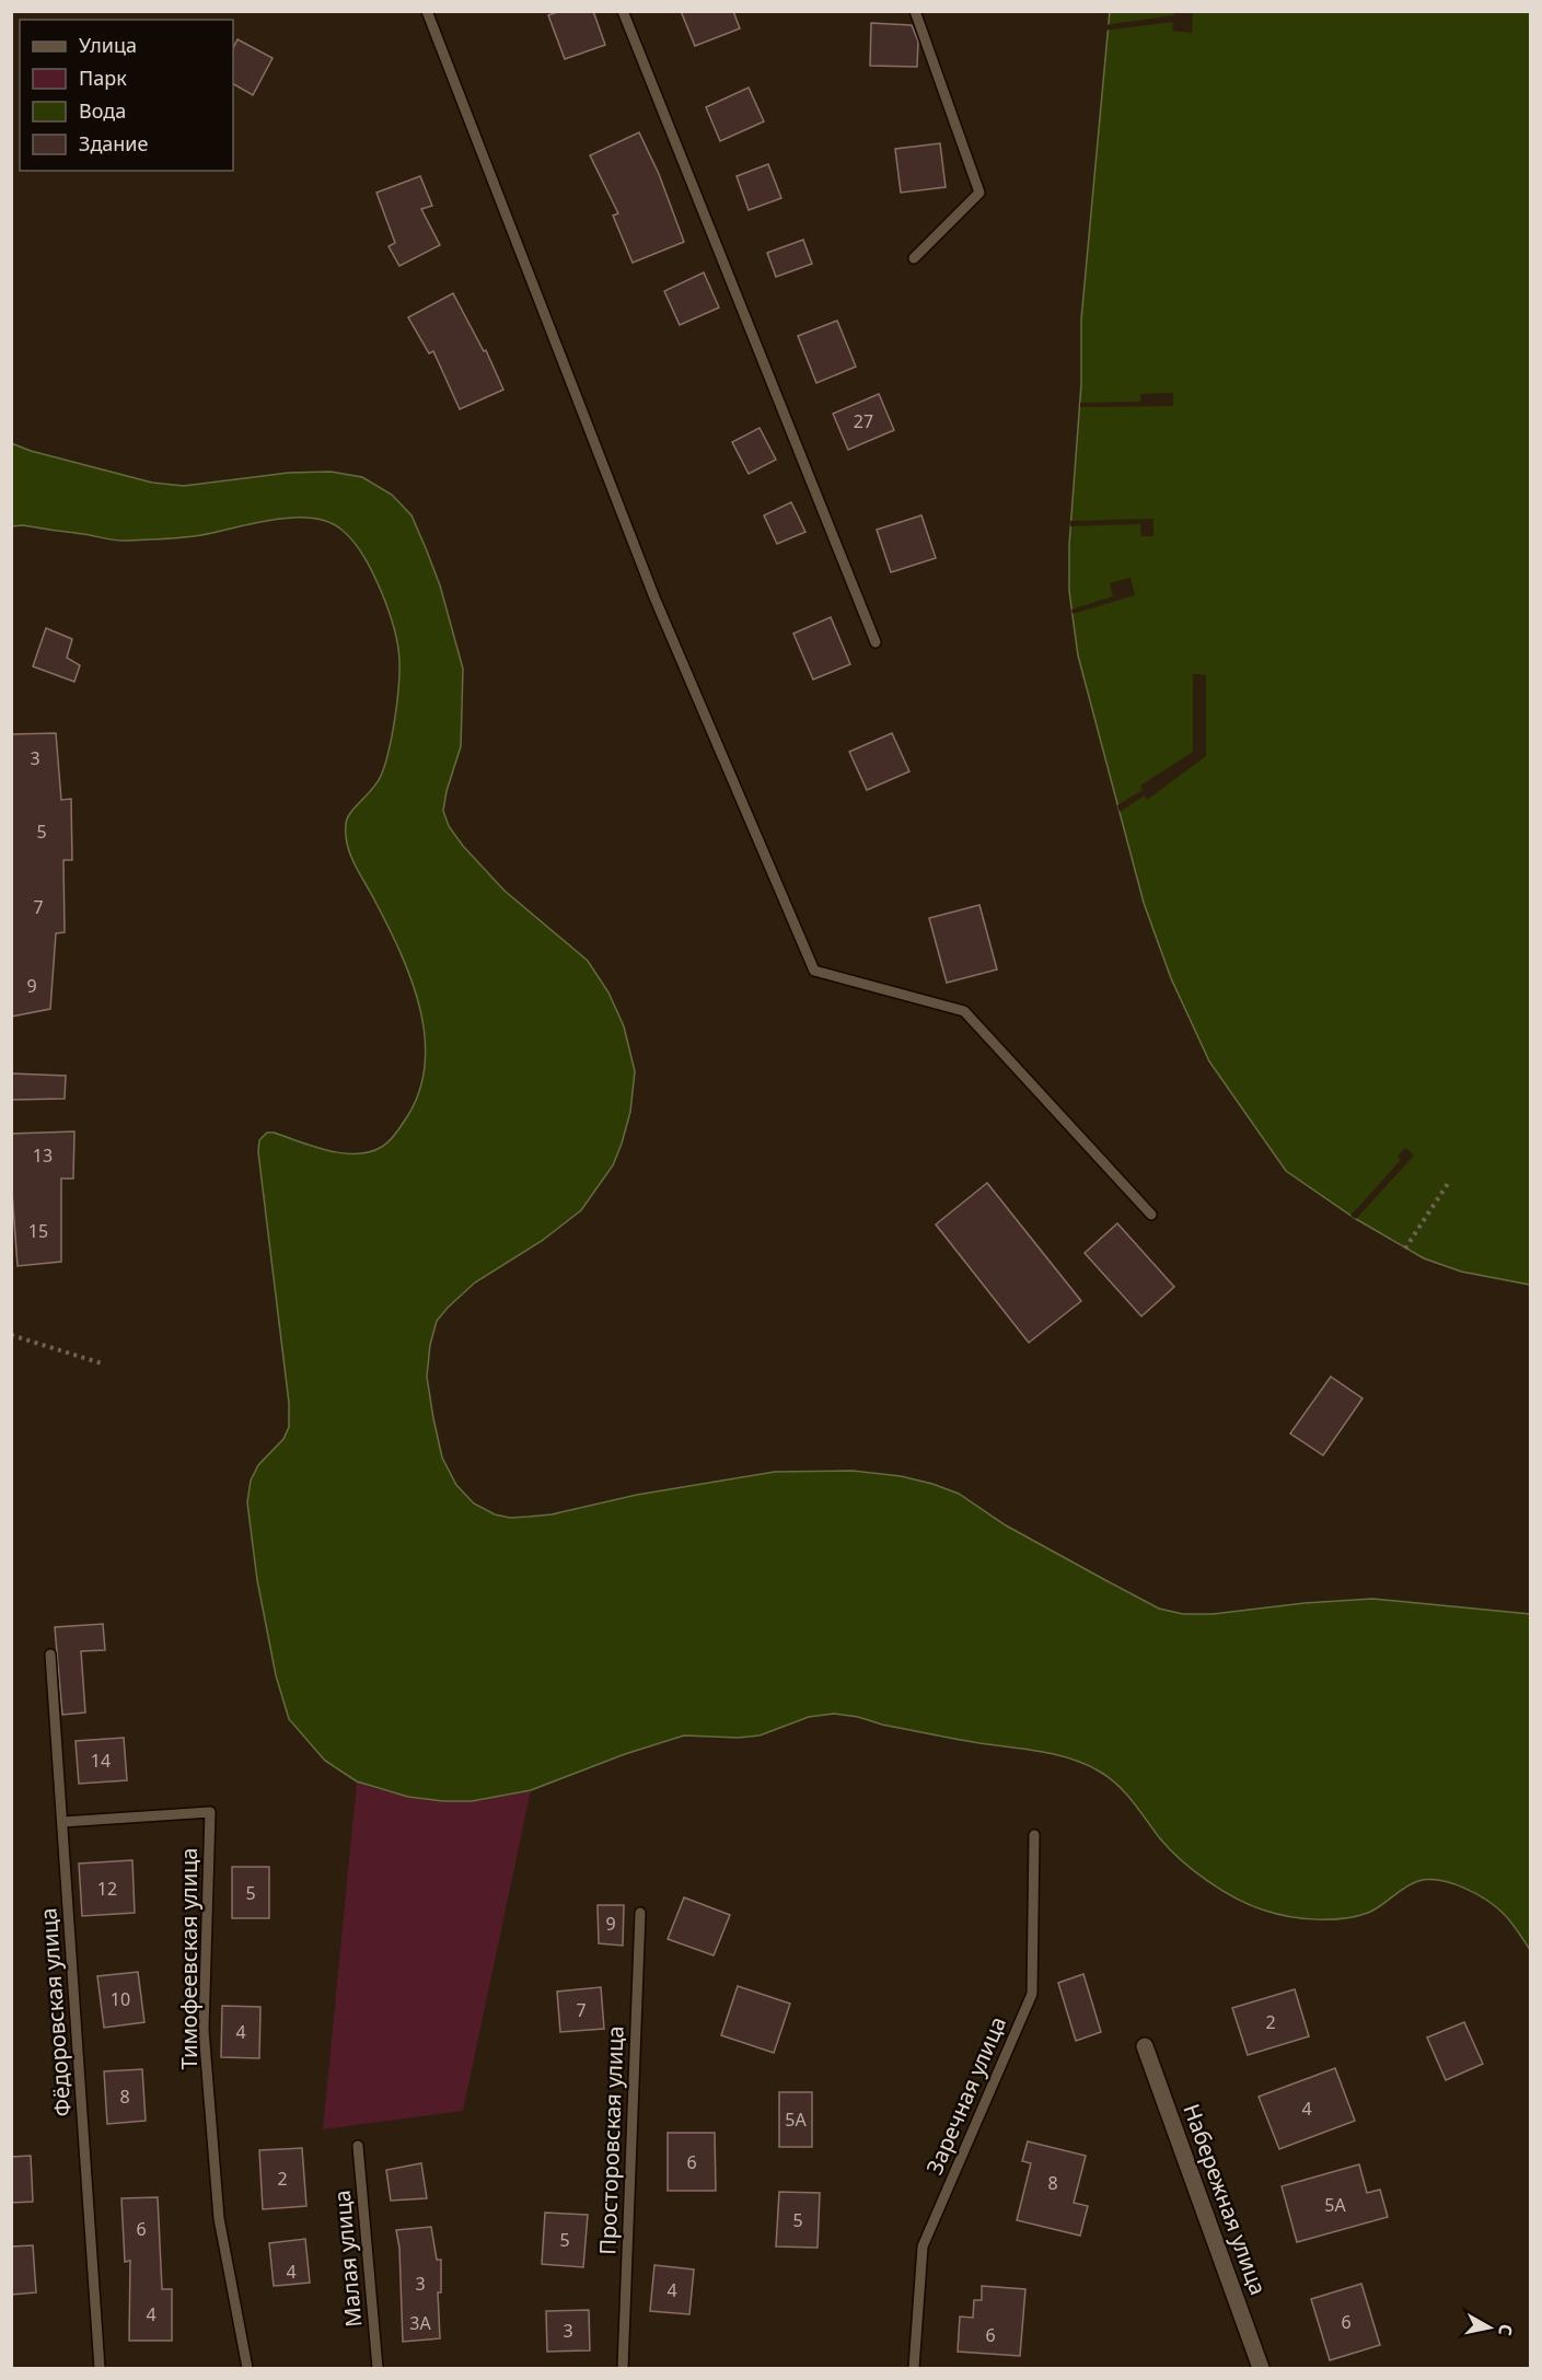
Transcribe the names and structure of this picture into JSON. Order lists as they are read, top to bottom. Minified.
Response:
{"streets":{"street":["Набережная улица"],"lane":["Тимофеевская улица","Фёдоровская улица","Заречная улица","Просторовская улица","Малая улица"]},"crossings":[["Тимофеевская улица","Фёдоровская улица"]],"house_numbers":["27","3","5","7","9","13","15","14","12","5","9","10","7","2","4","8","4","5А","6","2","8","5А","5","6","5","4","3","4","4","6","3А","3","6"],"legend":["Улица","Парк","Вода","Здание"],"north":"right"}
